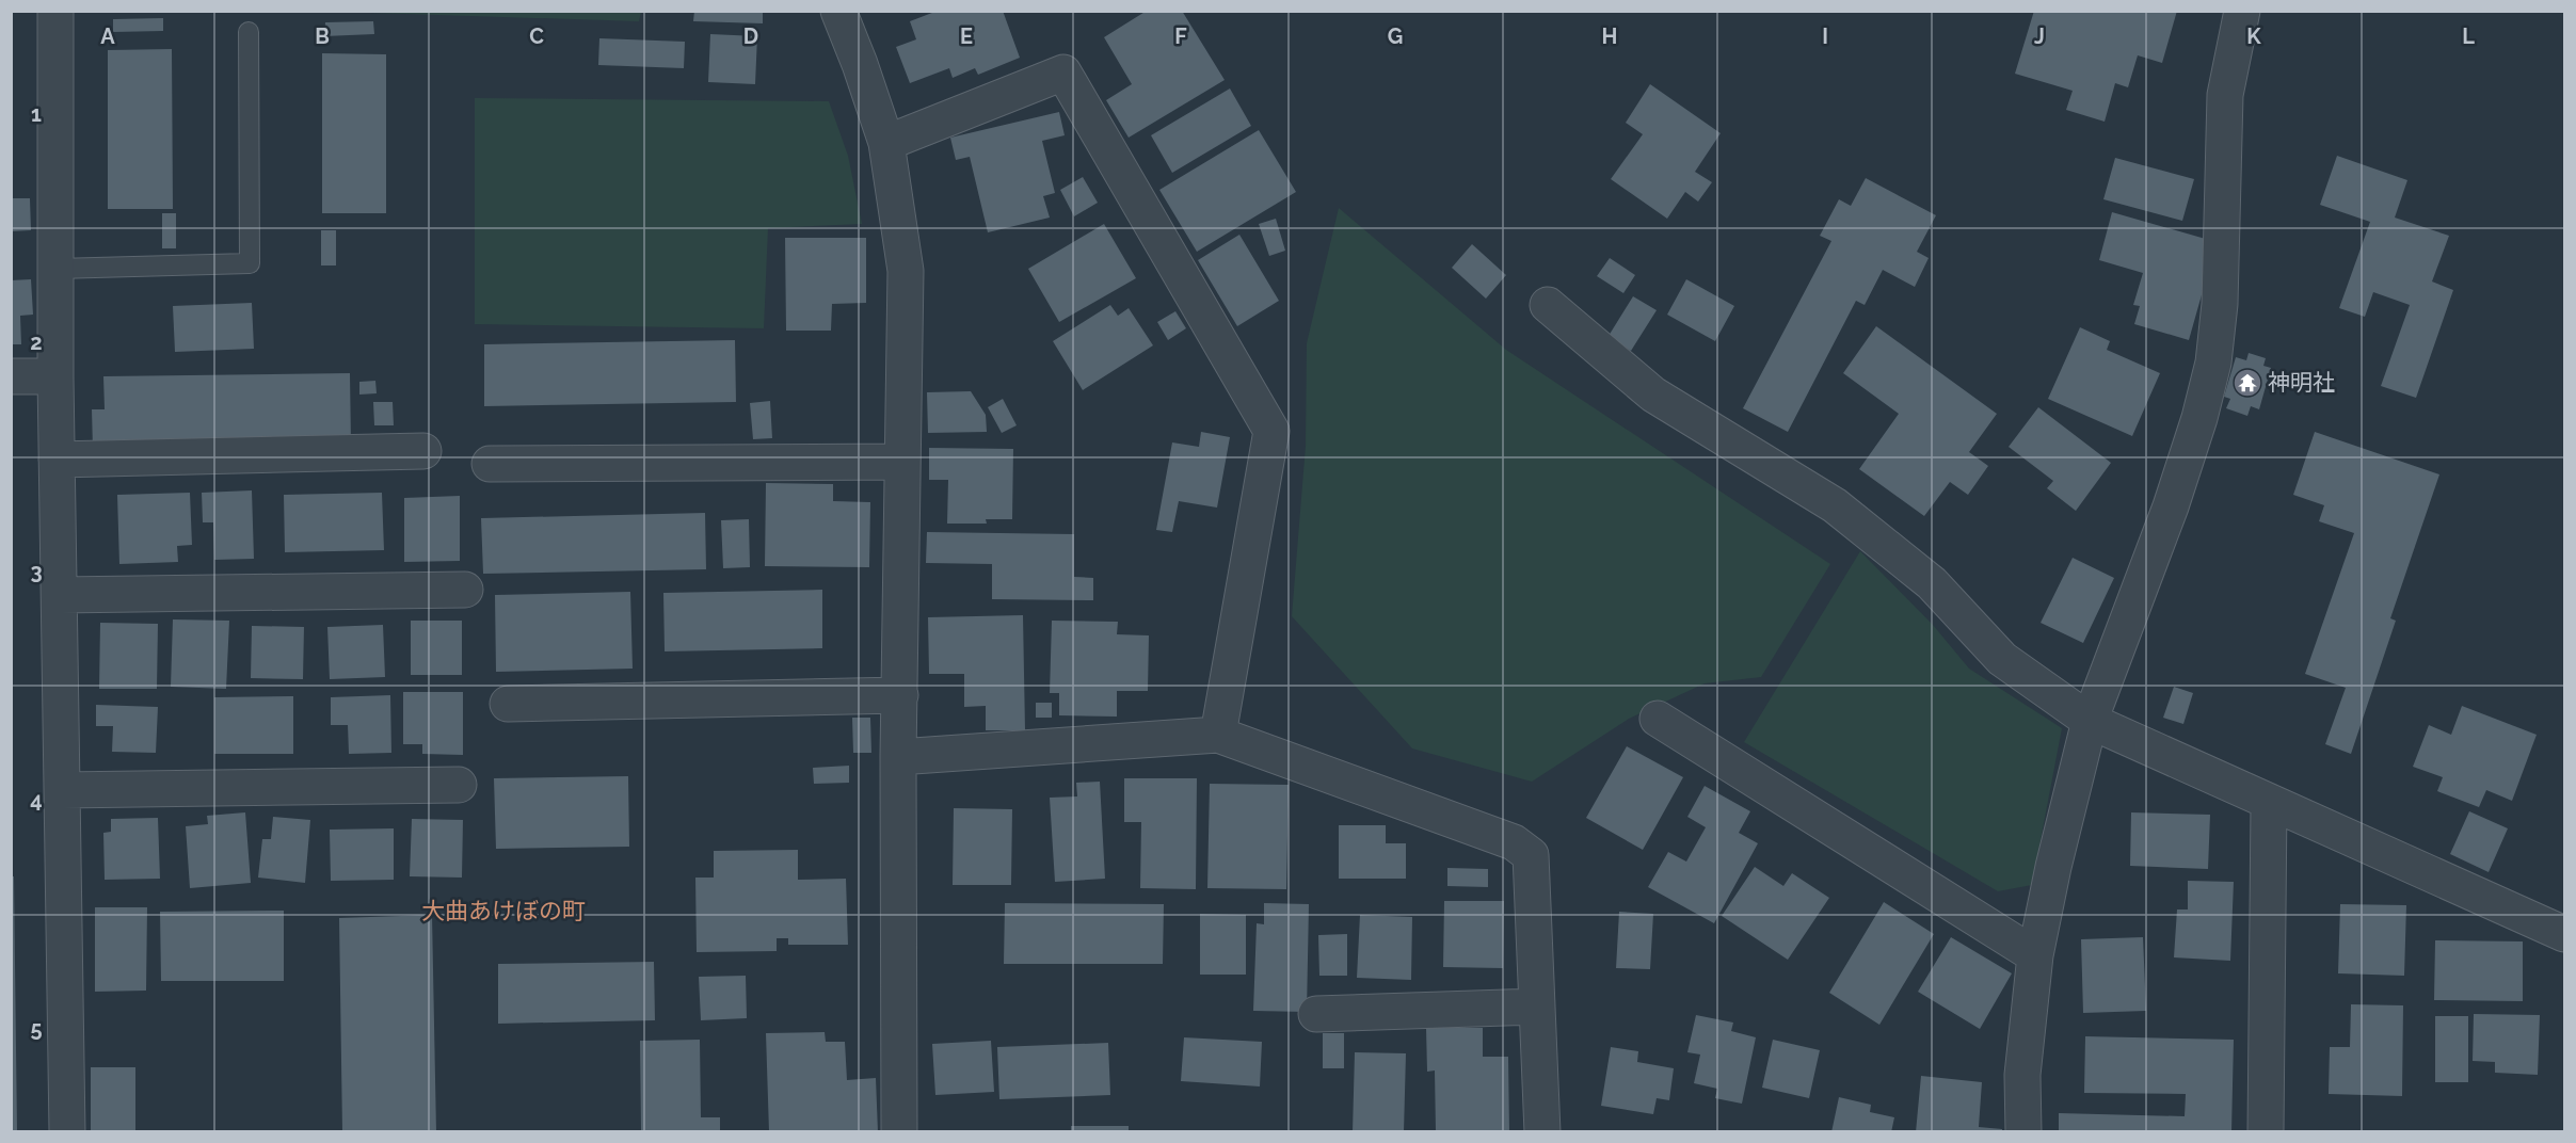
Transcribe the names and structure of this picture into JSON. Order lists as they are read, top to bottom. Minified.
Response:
{"districts":["大曲あけぼの町"],"places":{"temple":["神明社"]},"grid":{"columns":["A","B","C","D","E","F","G","H","I","J","K","L"],"rows":["1","2","3","4","5"]}}
